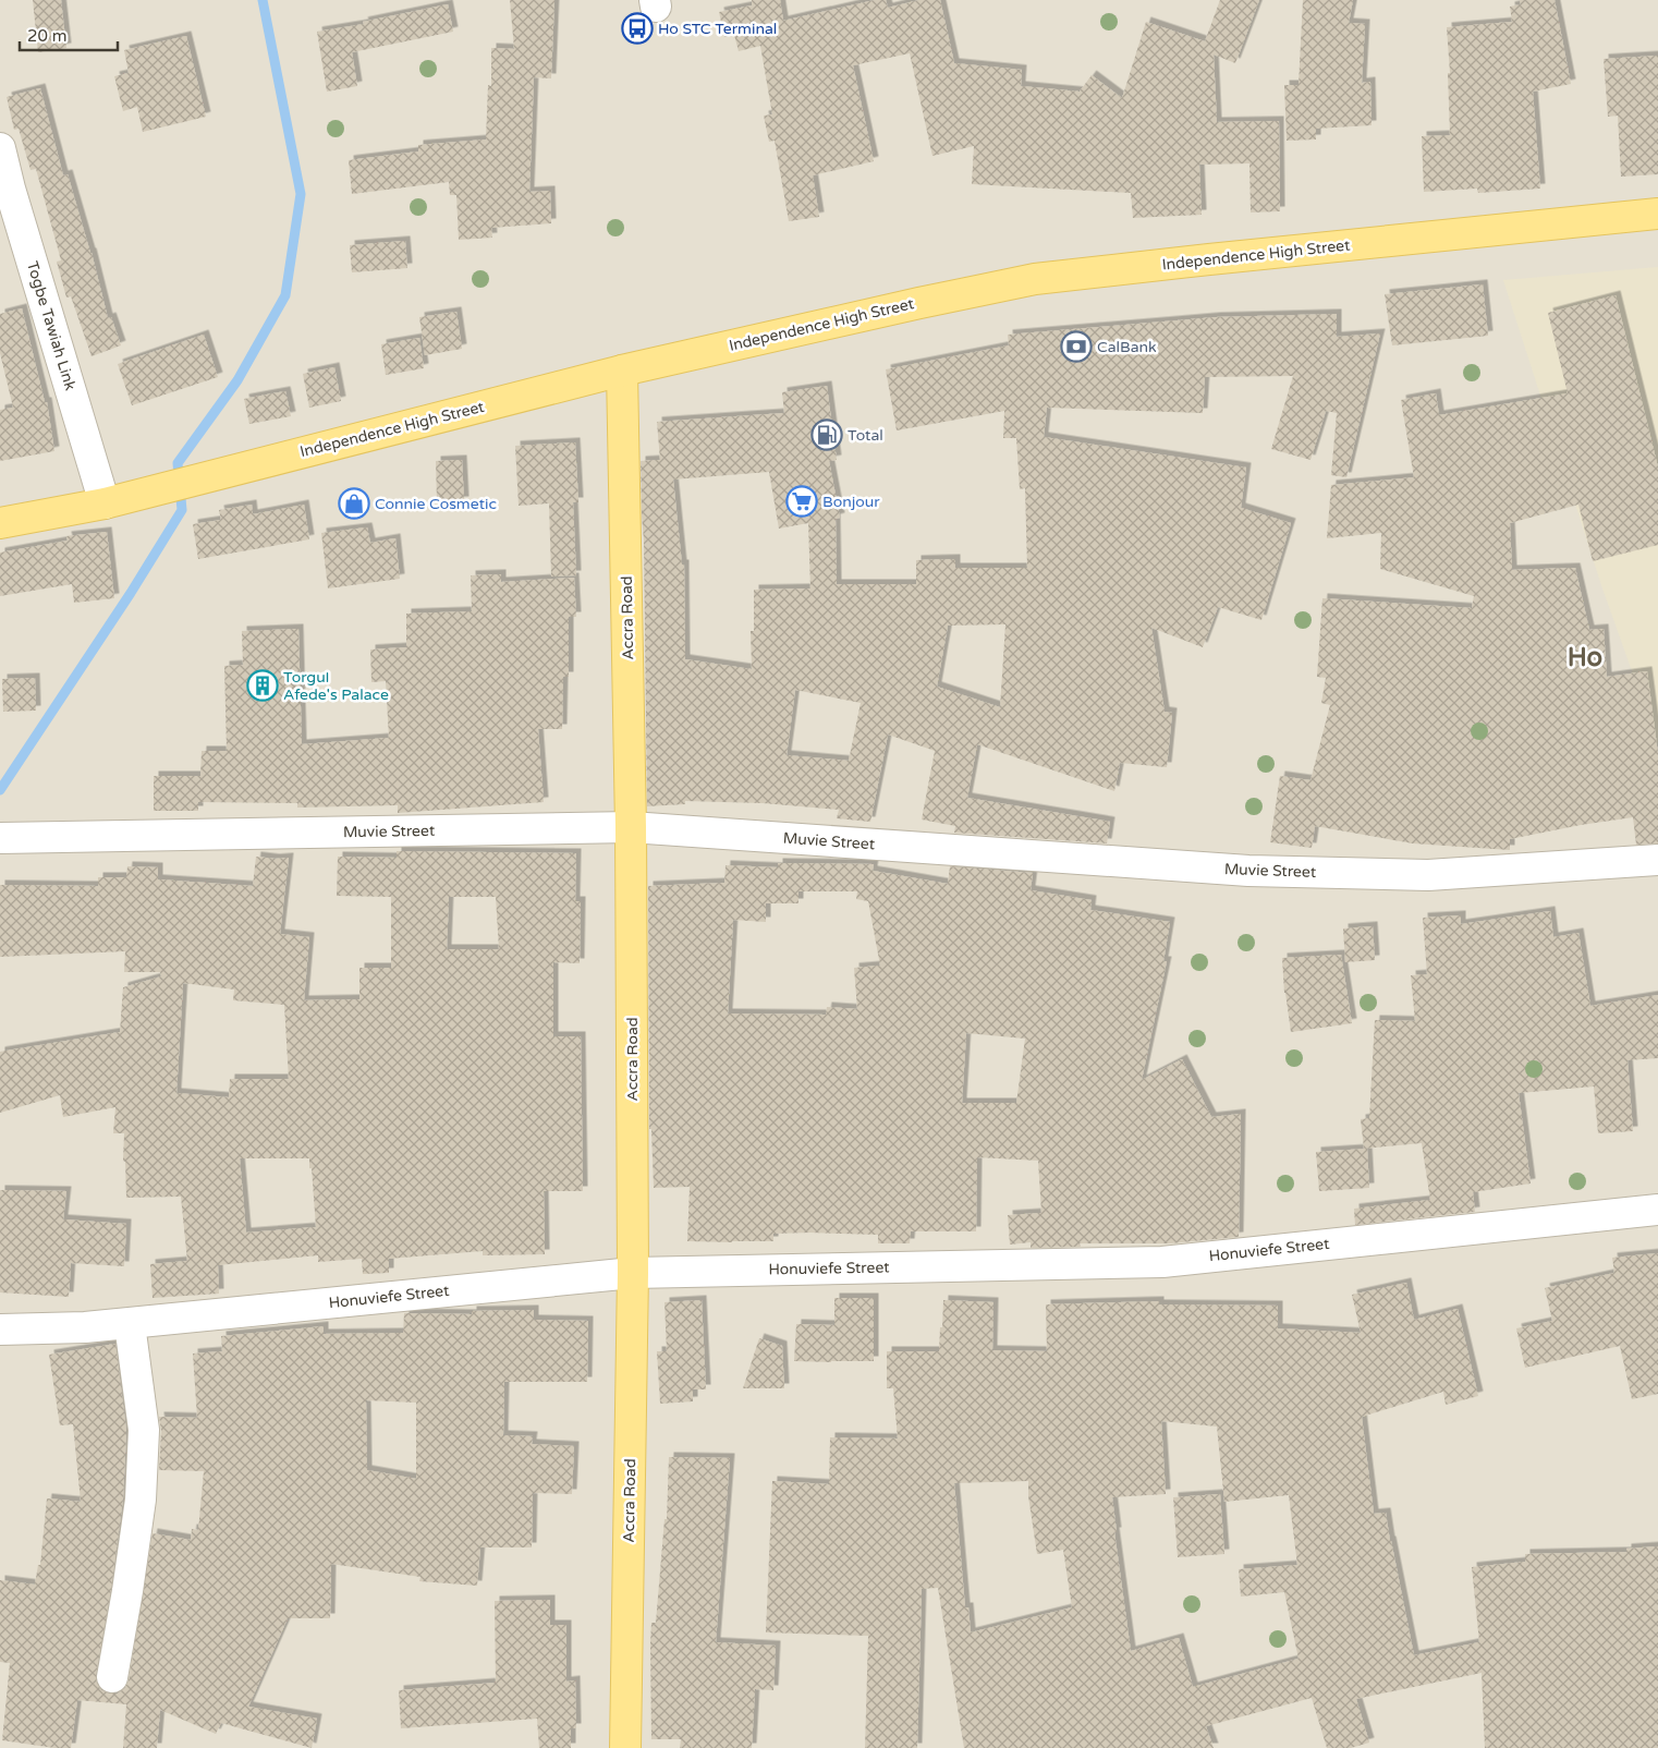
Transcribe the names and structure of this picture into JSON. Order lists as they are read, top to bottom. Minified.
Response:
{"streets":{"main road":["Independence High Street","Accra Road"],"street":["Togbe Tawiah Link","Muvie Street","Honuviefe Street"]},"crossings":[["Independence High Street","Togbe Tawiah Link"],["Independence High Street","Accra Road"],["Accra Road","Muvie Street"],["Accra Road","Honuviefe Street"]],"districts":["Ho"],"places":{"bus stop":["Ho STC Terminal"],"bank":["CalBank"],"fuel station":["Total"],"supermarket":["Bonjour"],"shop":["Connie Cosmetic"],"building":["TorguI Afede's Palace"]},"scale_bar":"20 m"}
